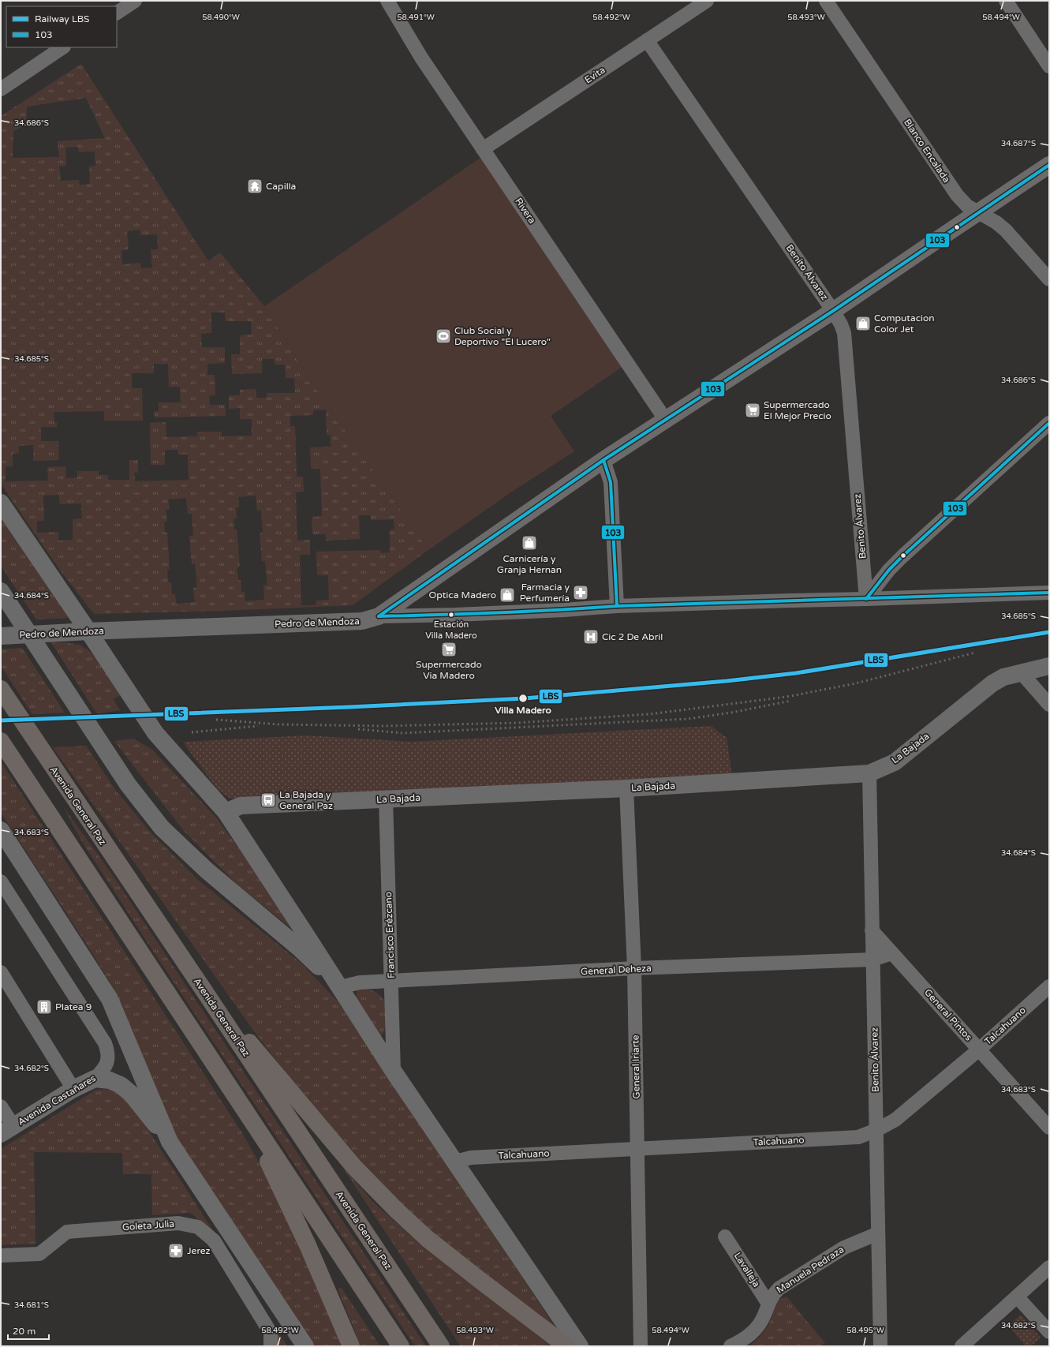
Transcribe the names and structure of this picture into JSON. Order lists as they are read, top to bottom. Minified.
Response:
{"streets":{"highway":["Avenida General Paz"],"street":["Evita","Blanco Encalada","Rivera","Benito Álvarez","Pedro de Mendoza","La Bajada","Francisco Erézcano","General Deheza","General Pintos","Talcahuano","General Iriarte","Avenida Castañares","Goleta Julia","Lavalleja","Manuela Pedraza"]},"crossings":[["Evita","Rivera"],["Evita","Benito Álvarez"],["Benito Álvarez","Pedro de Mendoza"],["Benito Álvarez","La Bajada"],["Benito Álvarez","General Deheza"],["Benito Álvarez","General Pintos"],["Benito Álvarez","Talcahuano"],["Benito Álvarez","Manuela Pedraza"],["La Bajada","Francisco Erézcano"],["La Bajada","General Iriarte"],["Francisco Erézcano","General Deheza"],["General Deheza","General Pintos"],["General Deheza","General Iriarte"],["General Pintos","Talcahuano"],["Talcahuano","General Iriarte"],["Lavalleja","Manuela Pedraza"]],"places":{"temple":["Capilla"],"shop":["Computacion Color Jet","Carnicería y Granja Hernan","Optica Madero"],"sports":["Club Social y Deportivo \"El Lucero\""],"supermarket":["Supermercado El Mejor Precio","Supermercado Via Madero"],"pharmacy":["Farmacia y Perfumería","Jerez"],"other":["Estación Villa Madero","Villa Madero"],"hospital":["Cic 2 De Abril"],"bus stop":["La Bajada y General Paz"],"building":["Platea 9"]},"lines":["transit line 103","rail line LBS"],"legend":["Railway LBS","103"],"scale_bar":"20 m","coordinates":["58.490°W","58.491°W","58.492°W","58.493°W","58.494°W","34.686°S","34.687°S","34.685°S","34.684°S","34.683°S","34.682°S","34.681°S","58.495°W"]}
